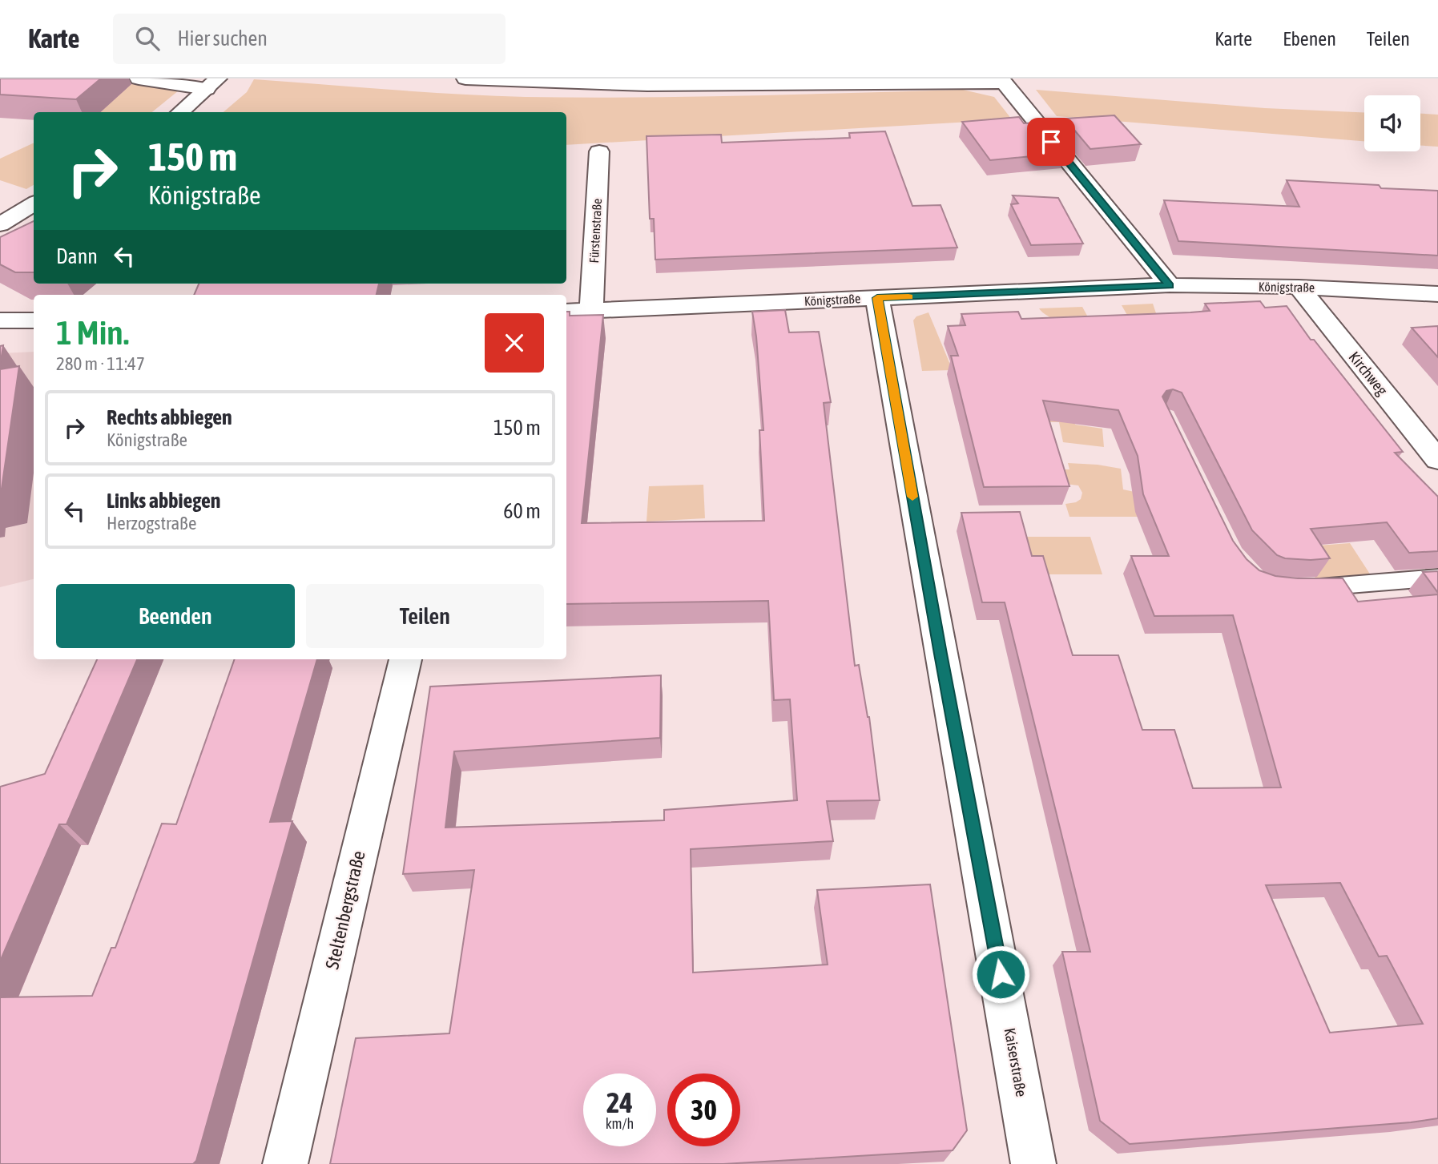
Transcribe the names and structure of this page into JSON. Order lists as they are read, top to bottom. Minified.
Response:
{"streets":{"street":["Fürstenstraße","Königstraße","Kirchweg","Steltenbergstraße","Kaiserstraße"]},"crossings":[["Fürstenstraße","Königstraße"],["Königstraße","Kirchweg"],["Königstraße","Kaiserstraße"]],"page":{"header":"Karte","search":"Hier suchen","nav":["Karte","Ebenen","Teilen"],"turn":["150 m","Königstraße"],"then":"Dann","heading":["1 Min.","280 m · 11:47"],"list":[{"name":"Rechts abbiegen","note":"Königstraße","value":"150 m"},{"name":"Links abbiegen","note":"Herzogstraße","value":"60 m"}],"buttons":["Beenden","Teilen"],"speed":"24 km/h","limit":"30"}}
